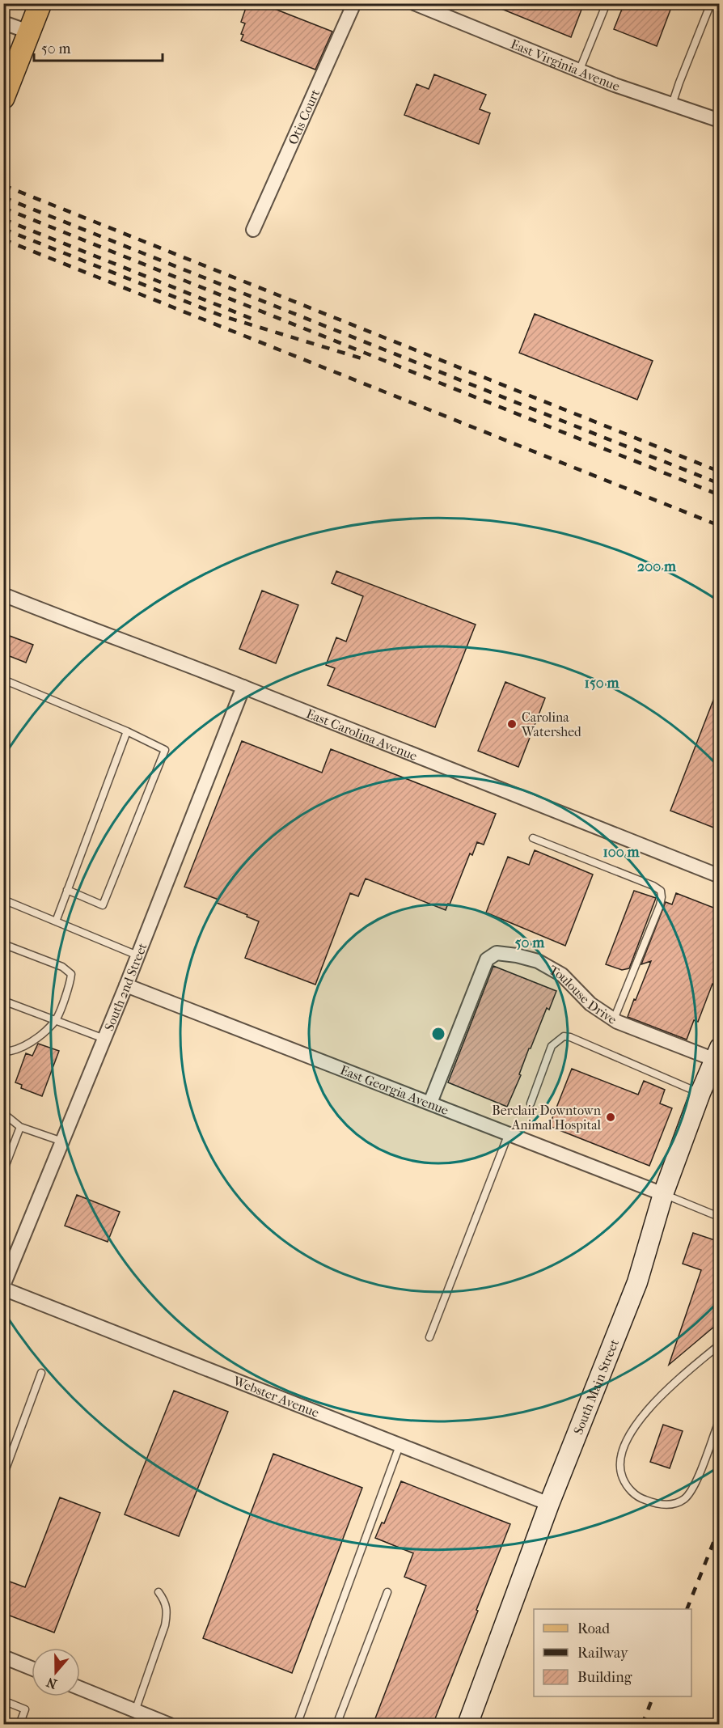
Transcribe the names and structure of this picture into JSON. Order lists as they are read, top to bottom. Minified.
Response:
{"streets":{"main road":["South Main Street"],"street":["East Virginia Avenue","Otis Court","East Carolina Avenue","South 2nd Street","Toulouse Drive","East Georgia Avenue","Webster Avenue"]},"crossings":[["East Carolina Avenue","South 2nd Street"],["South 2nd Street","East Georgia Avenue"],["Toulouse Drive","East Georgia Avenue"],["Toulouse Drive","South Main Street"],["East Georgia Avenue","South Main Street"],["South Main Street","Webster Avenue"]],"places":["Carolina Watershed","Berclair Downtown Animal Hospital"],"legend":["Road","Railway","Building"],"scale_bar":"50 m","north":"bottom","rings":["200 m","150 m","100 m","50 m"]}
